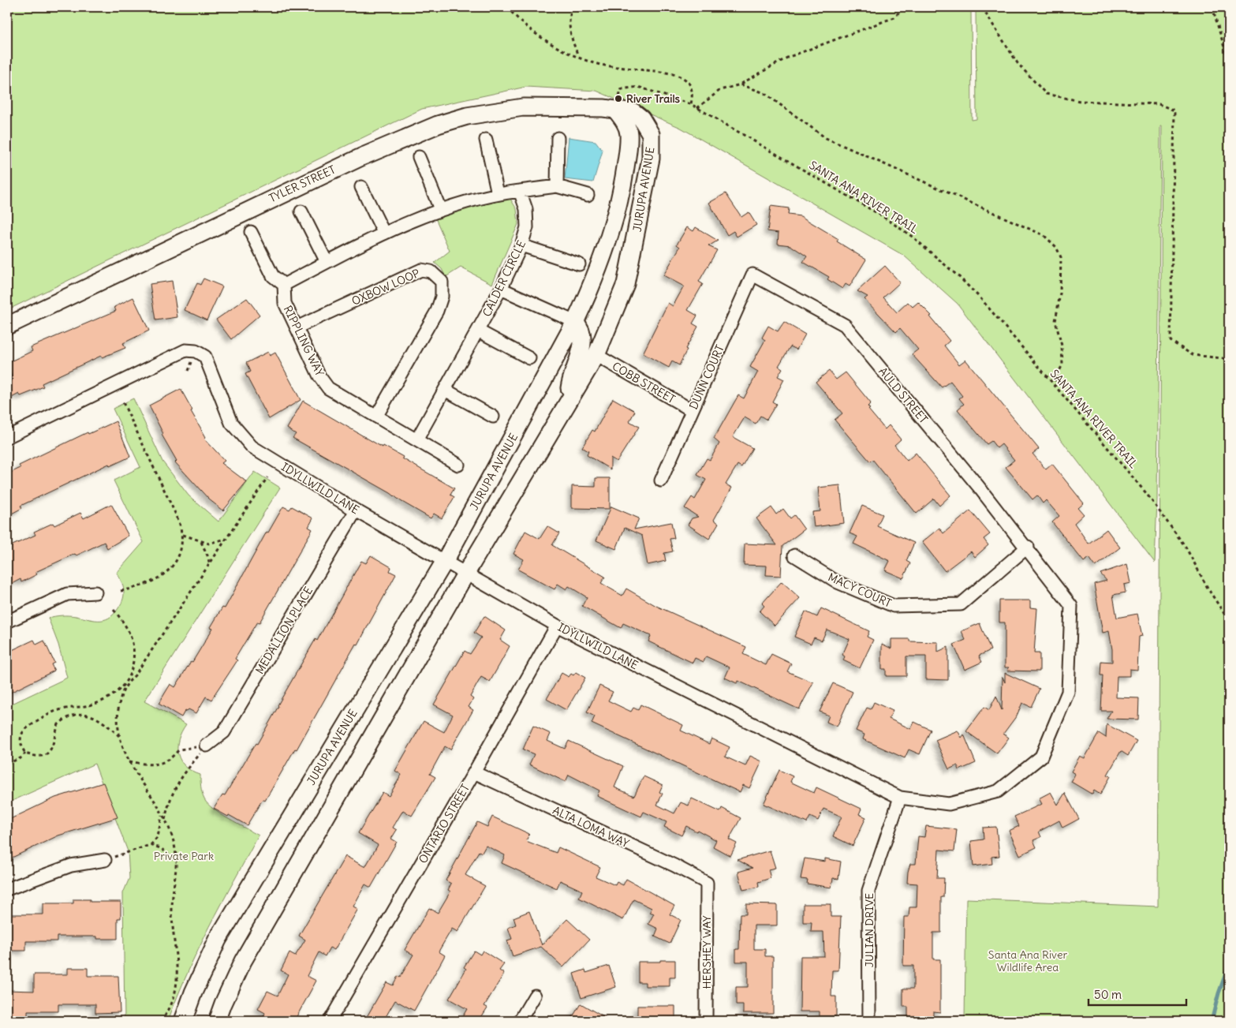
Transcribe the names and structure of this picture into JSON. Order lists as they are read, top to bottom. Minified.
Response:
{"streets":{"main road":["TYLER STREET","JURUPA AVENUE"],"street":["CALDER CIRCLE","OXBOW LOOP","RIPPLING WAY","DUNN COURT","COBB STREET","AULD STREET","IDYLLWILD LANE","MACY COURT","MEDALLION PLACE","ONTARIO STREET","ALTA LOMA WAY","JULIAN DRIVE","HERSHEY WAY"],"path":["SANTA ANA RIVER TRAIL"]},"crossings":[["TYLER STREET","JURUPA AVENUE"],["TYLER STREET","SANTA ANA RIVER TRAIL"],["JURUPA AVENUE","SANTA ANA RIVER TRAIL"],["JURUPA AVENUE","COBB STREET"],["JURUPA AVENUE","IDYLLWILD LANE"],["CALDER CIRCLE","RIPPLING WAY"],["OXBOW LOOP","RIPPLING WAY"],["DUNN COURT","COBB STREET"],["DUNN COURT","AULD STREET"],["AULD STREET","IDYLLWILD LANE"],["AULD STREET","MACY COURT"],["IDYLLWILD LANE","MACY COURT"],["IDYLLWILD LANE","MEDALLION PLACE"],["IDYLLWILD LANE","ONTARIO STREET"],["IDYLLWILD LANE","JULIAN DRIVE"],["ONTARIO STREET","ALTA LOMA WAY"],["ALTA LOMA WAY","HERSHEY WAY"]],"parks":["Private Park","Santa Ana River Wildlife Area"],"places":["River Trails"],"scale_bar":"50 m"}
